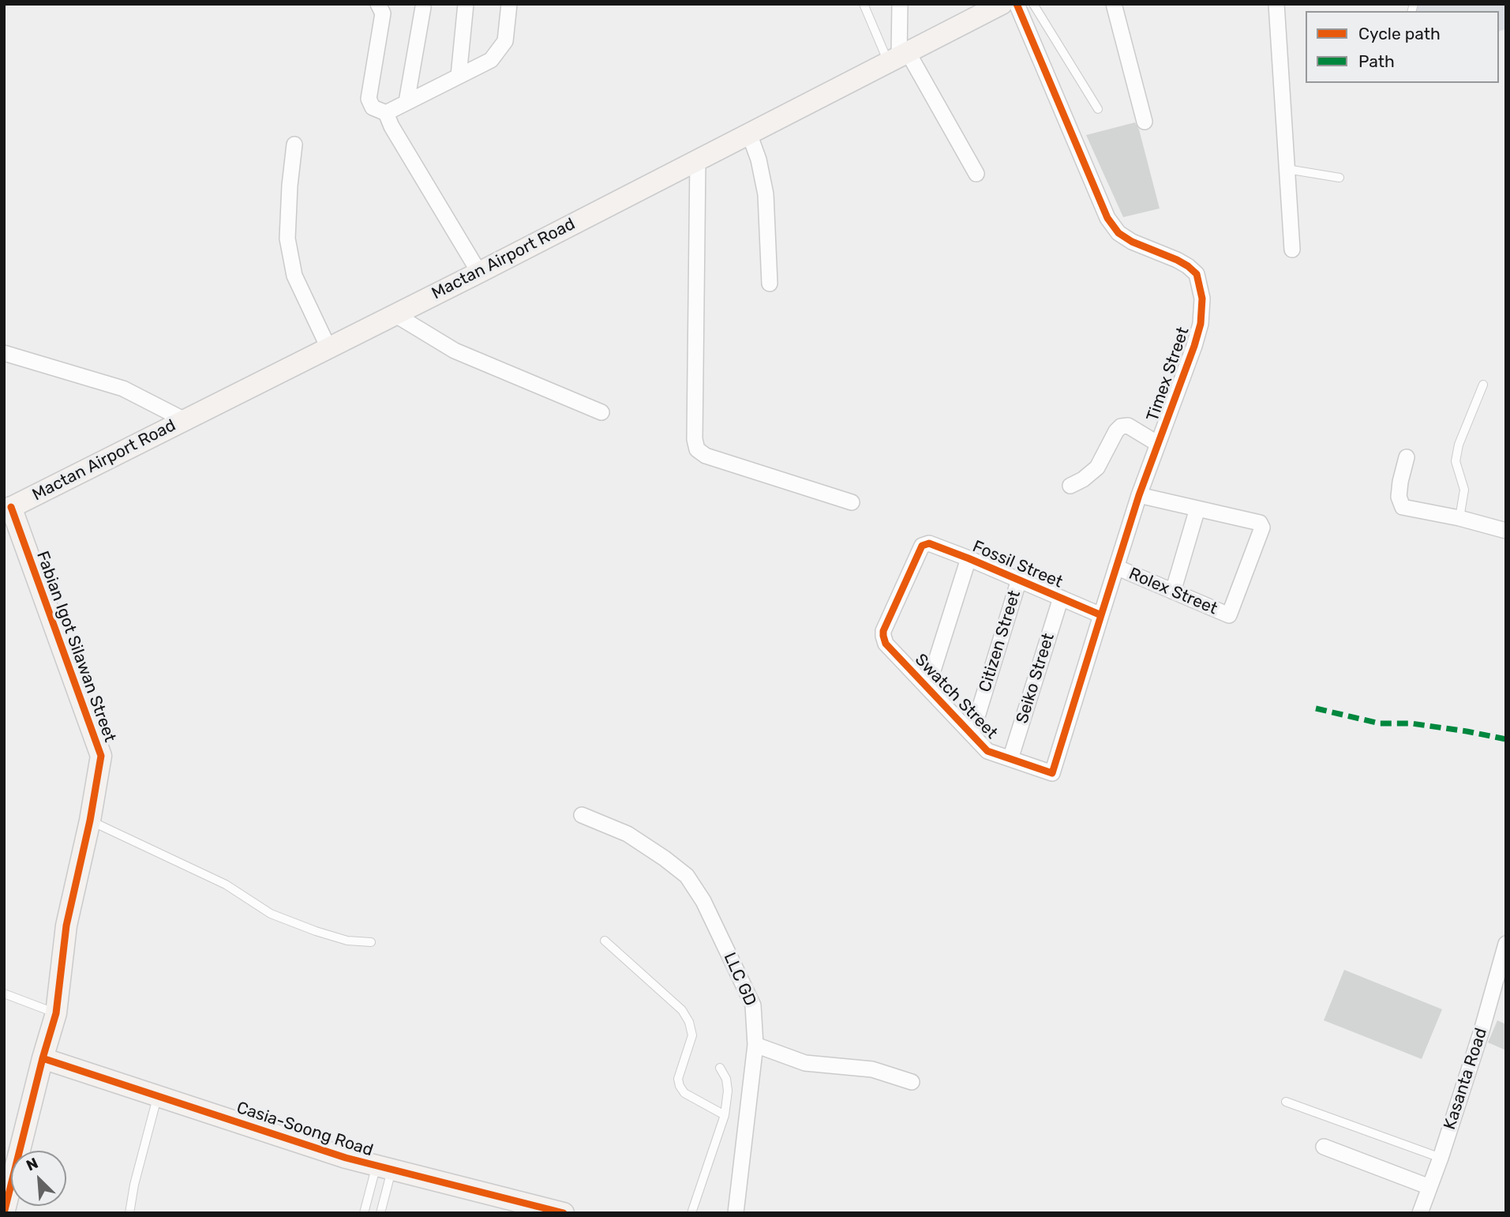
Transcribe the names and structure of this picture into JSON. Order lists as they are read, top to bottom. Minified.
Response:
{"streets":{"street":["Mactan Airport Road","Timex Street","Fossil Street","Rolex Street","Citizen Street","Fabian Igot Silawan Street","Seiko Street","Swatch Street","LLC GD","Kasanta Road","Casia-Soong Road"]},"crossings":[["Mactan Airport Road","Fabian Igot Silawan Street"],["Timex Street","Fossil Street"],["Timex Street","Rolex Street"],["Timex Street","Swatch Street"],["Fossil Street","Citizen Street"],["Fossil Street","Seiko Street"],["Fossil Street","Swatch Street"],["Citizen Street","Swatch Street"],["Fabian Igot Silawan Street","Casia-Soong Road"],["Seiko Street","Swatch Street"]],"legend":["Cycle path","Path"],"north":"top left"}
